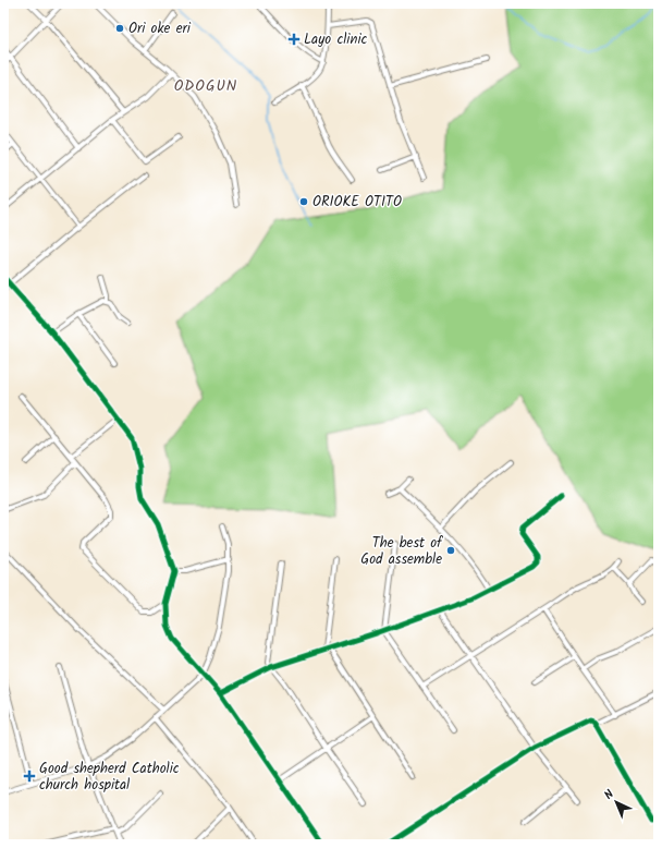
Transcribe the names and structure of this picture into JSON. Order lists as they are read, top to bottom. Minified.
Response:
{"districts":["ODOGUN"],"places":{"other":["Ori oke eri","ORIOKE OTITO","The best of God assemble"],"health":["Layo clinic","Good shepherd Catholic church hospital"]},"north":"top left"}
